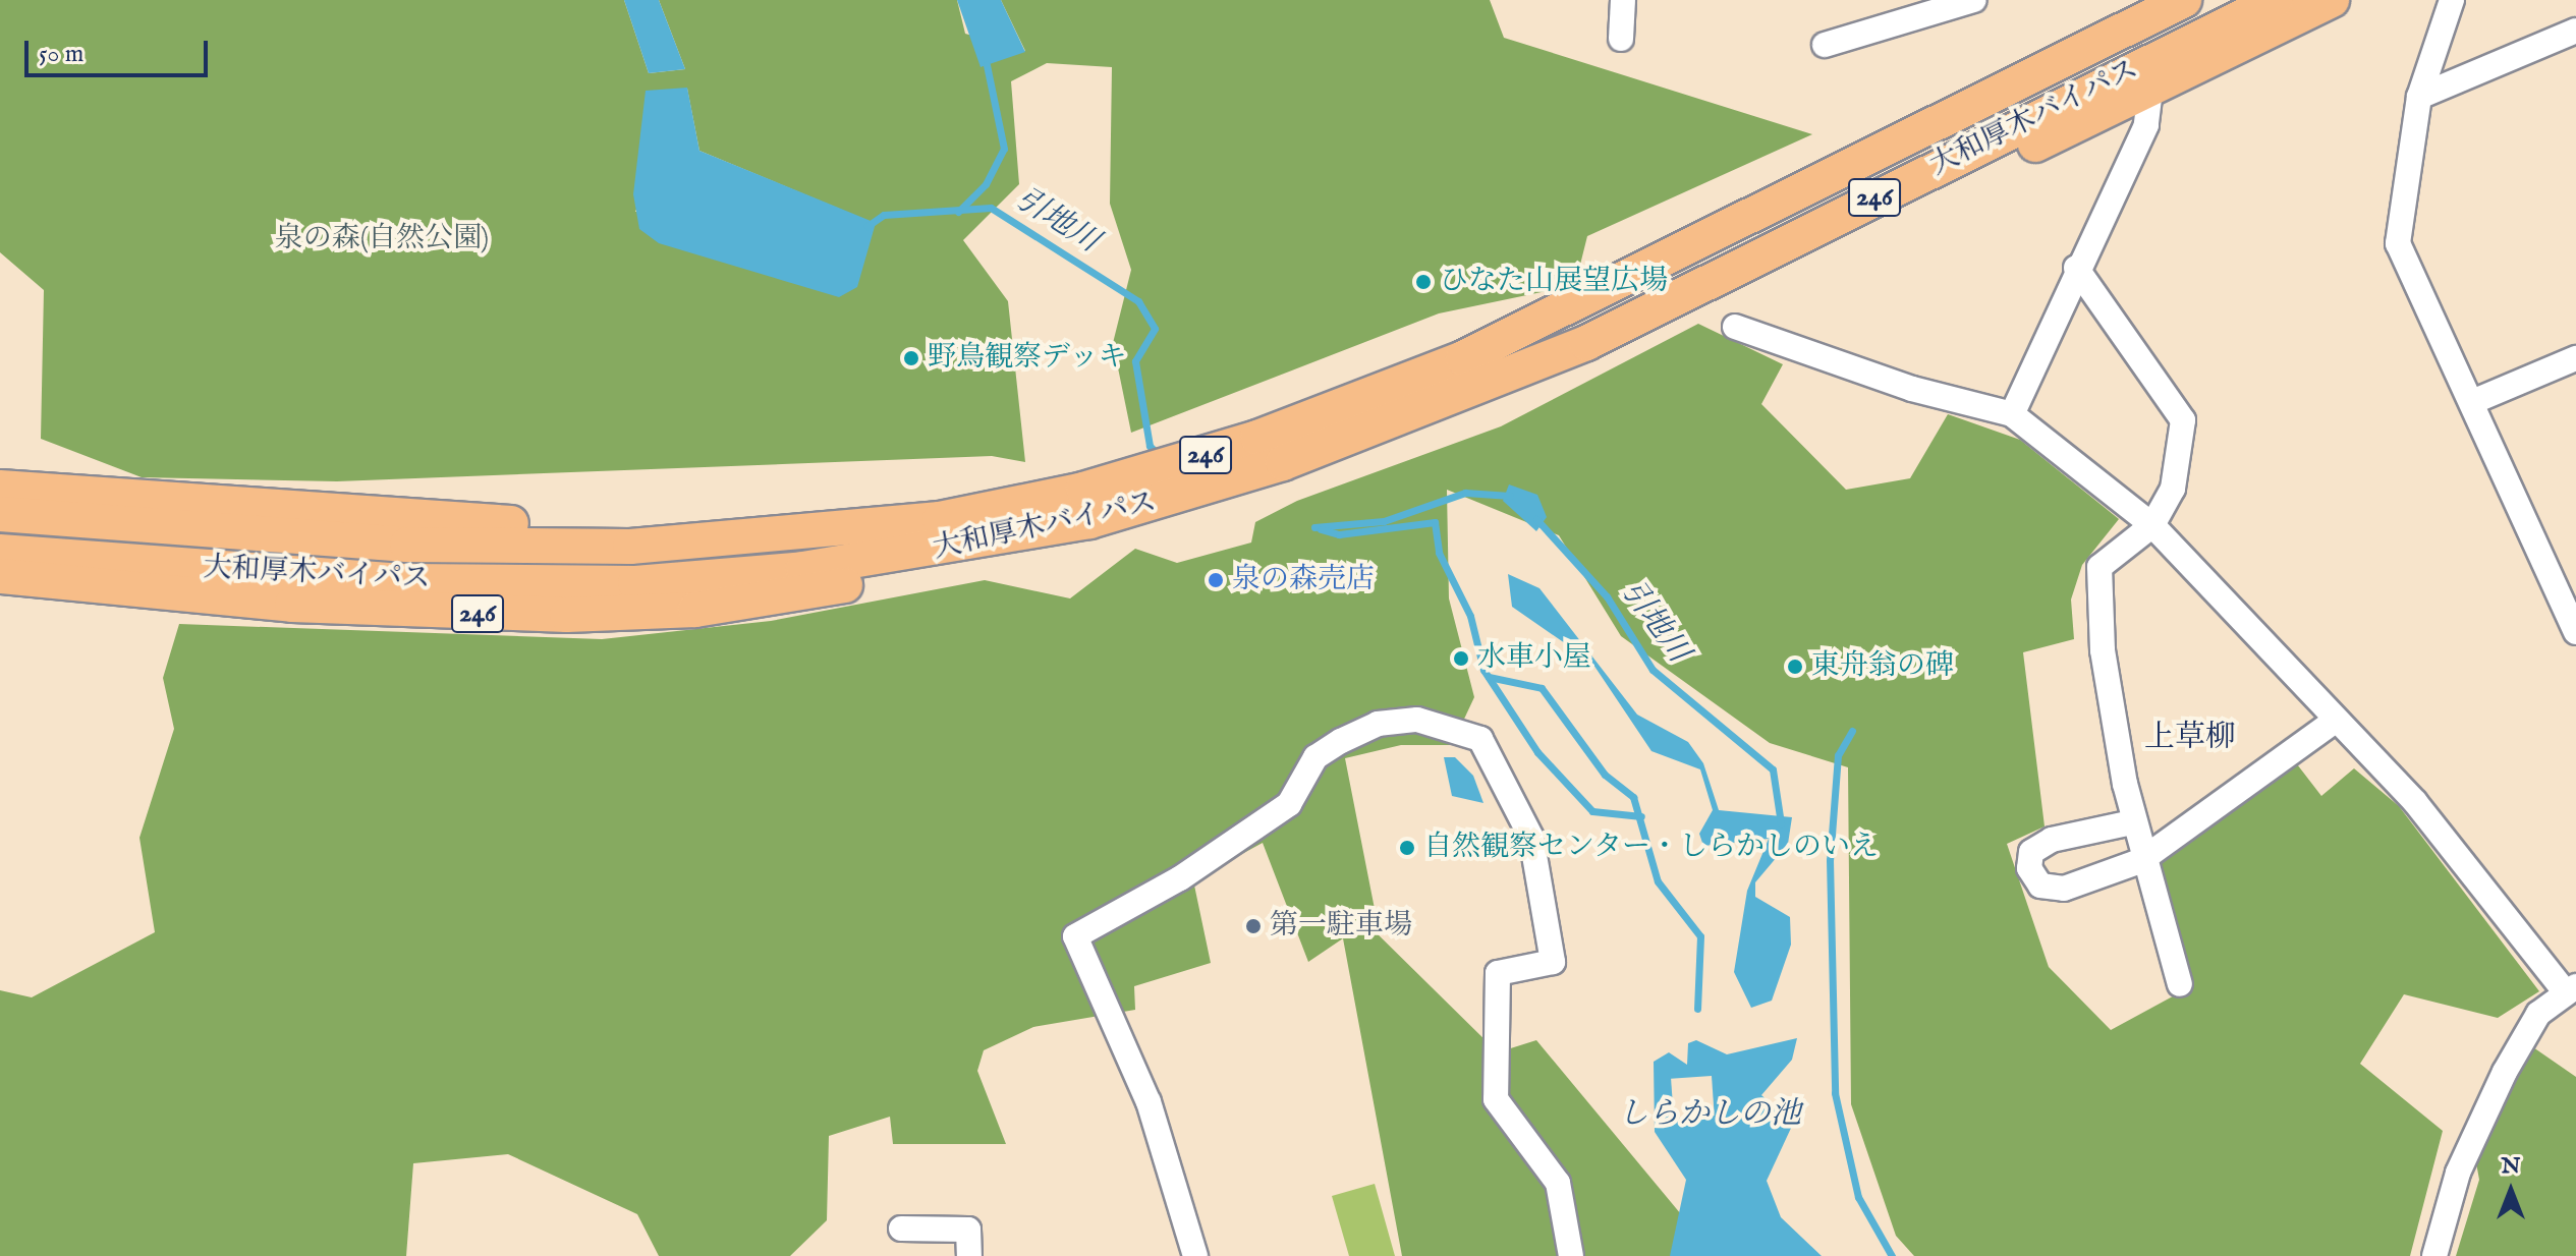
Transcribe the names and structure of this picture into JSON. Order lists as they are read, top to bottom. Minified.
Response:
{"streets":{"highway":["大和厚木バイパス","246"]},"crossings":[["大和厚木バイパス","246"]],"districts":["上草柳"],"water":["引地川","しらかしの池"],"parks":["泉の森(自然公園)"],"places":["ひなた山展望広場","野鳥観察デッキ","泉の森売店","水車小屋","東舟翁の碑","自然観察センター・しらかしのいえ","第一駐車場"],"scale_bar":"50 m","north":"top"}
